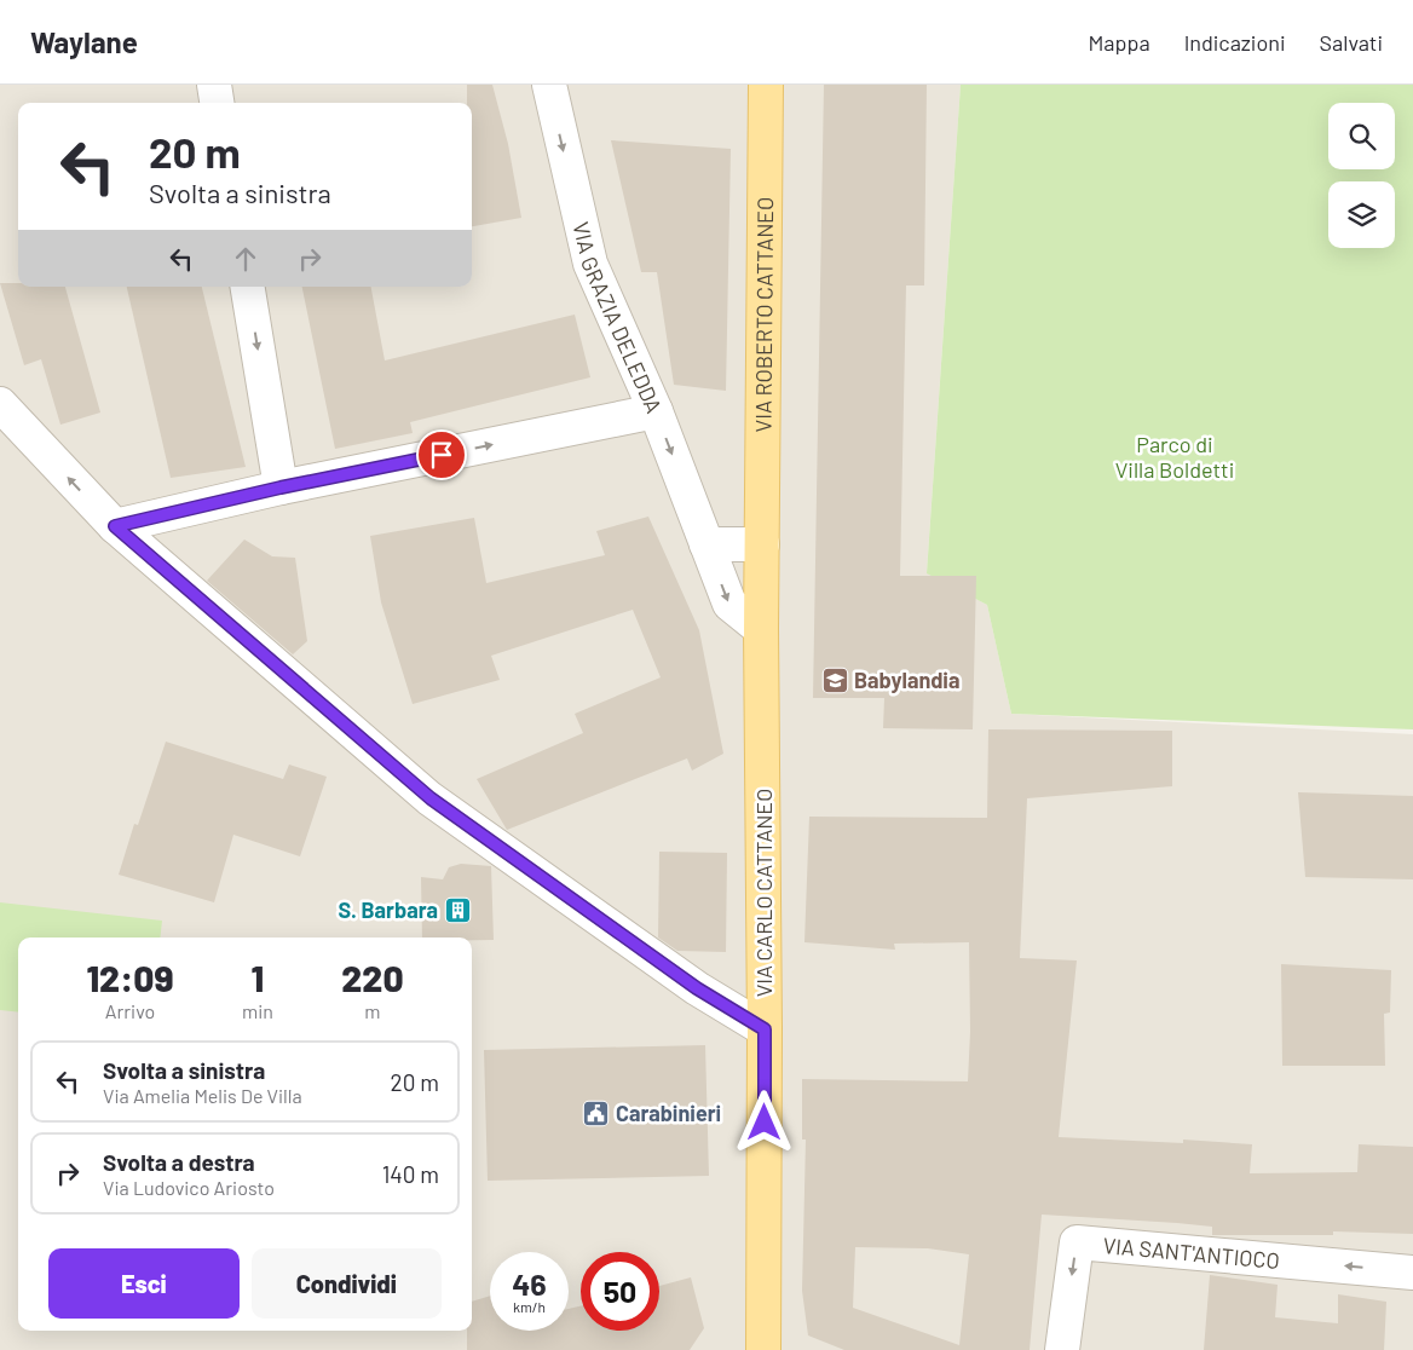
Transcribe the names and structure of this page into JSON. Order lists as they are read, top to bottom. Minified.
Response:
{"streets":{"main road":["VIA ROBERTO CATTANEO","VIA CARLO CATTANEO"],"street":["VIA GRAZIA DELEDDA","VIA SANT'ANTIOCO"]},"crossings":[["VIA ROBERTO CATTANEO","VIA CARLO CATTANEO"],["VIA GRAZIA DELEDDA","VIA CARLO CATTANEO"]],"one_way":["VIA GRAZIA DELEDDA","VIA SANT'ANTIOCO"],"parks":["Parco di Villa Boldetti"],"places":{"school or university":["Babylandia"],"building":["S. Barbara"],"public building":["Carabinieri"]},"page":{"header":"Waylane","nav":["Mappa","Indicazioni","Salvati"],"turn":["20 m","Svolta a sinistra"],"eta":["12:09","Arrivo","1","min","220","m"],"list":[{"name":"Svolta a sinistra","note":"Via Amelia Melis De Villa","value":"20 m"},{"name":"Svolta a destra","note":"Via Ludovico Ariosto","value":"140 m"}],"buttons":["Esci","Condividi"],"speed":"46 km/h","limit":"50"}}
